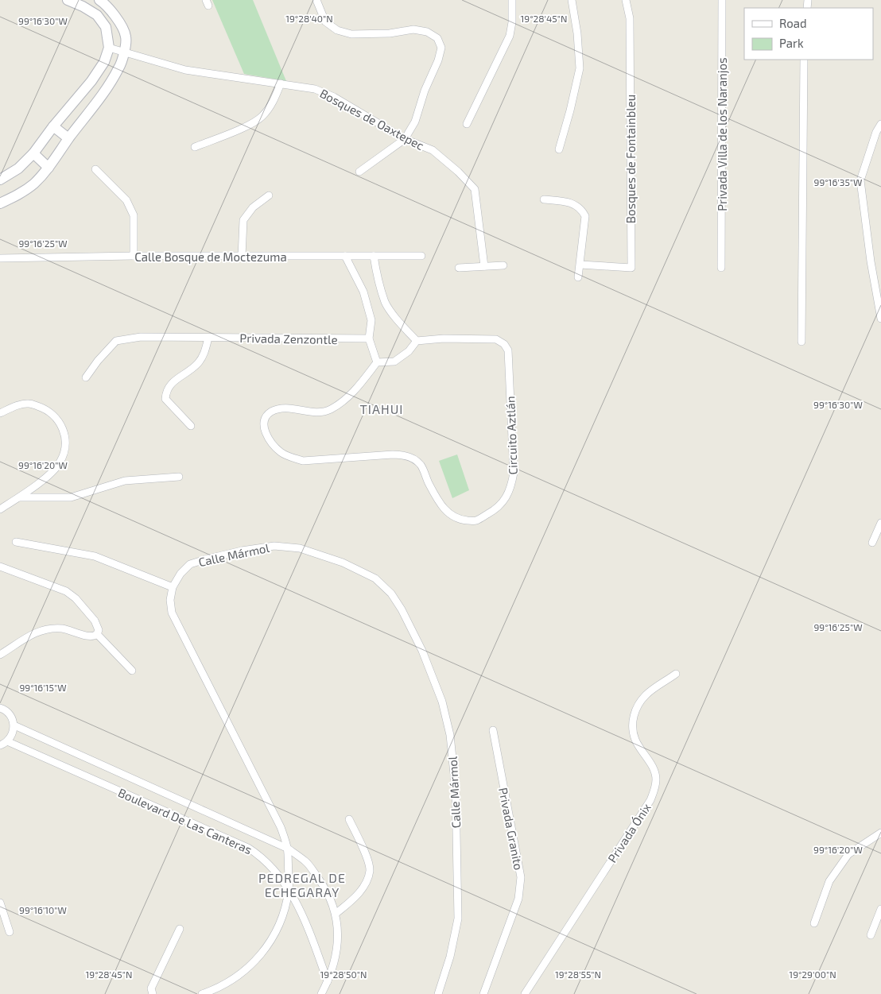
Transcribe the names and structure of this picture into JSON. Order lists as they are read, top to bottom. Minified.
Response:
{"streets":{"street":["Bosques de Oaxtepec","Privada Villa de los Naranjos","Bosques de Fontainbleu","Calle Bosque de Moctezuma","Privada Zenzontle","Circuito Aztlán","Calle Mármol","Boulevard De Las Canteras","Privada Granito","Privada Ónix"]},"crossings":[["Calle Mármol","Boulevard De Las Canteras"]],"districts":["TIAHUI","PEDREGAL DE ECHEGARAY"],"legend":["Road","Park"],"coordinates":["19°28'40\"N","19°28'45\"N","99°16'30\"W","99°16'35\"W","99°16'25\"W","99°16'20\"W","99°16'15\"W","99°16'10\"W","19°28'50\"N","19°28'55\"N","19°29'00\"N"]}
